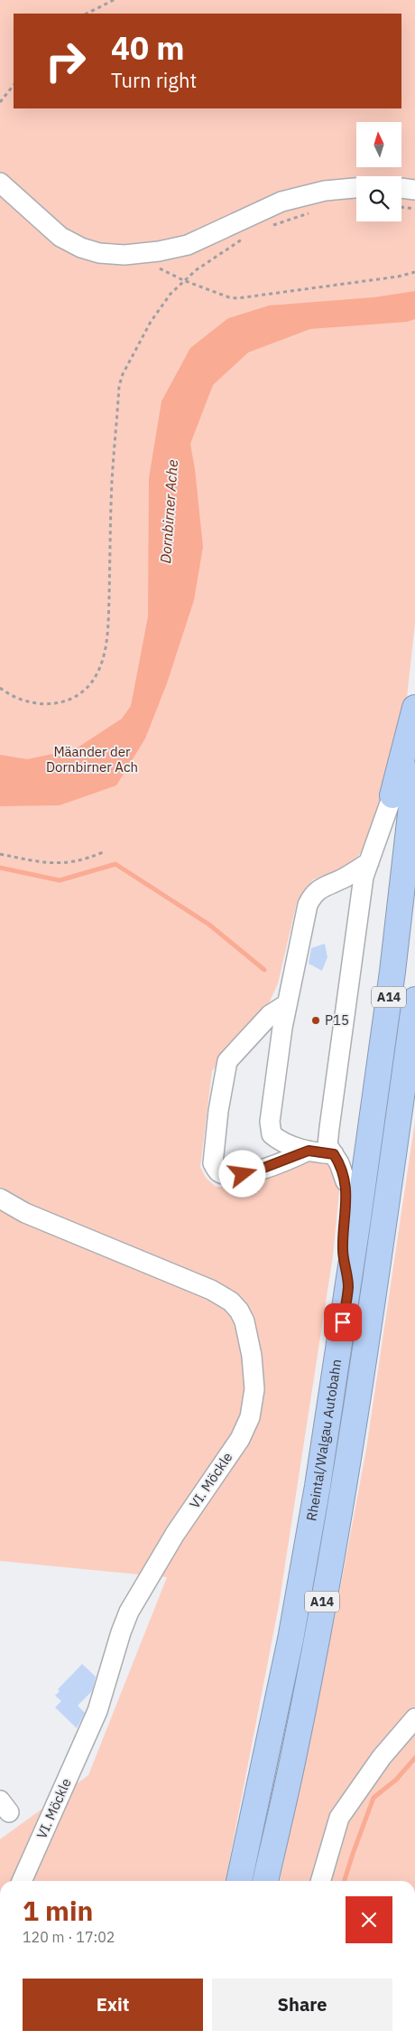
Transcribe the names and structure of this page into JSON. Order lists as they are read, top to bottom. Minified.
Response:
{"streets":{"highway":["A14","Rheintal/Walgau Autobahn"],"street":["VI. Möckle"]},"water":["Dornbirner Ache"],"parks":["Mäander der Dornbirner Ach"],"places":["P15"],"north":"top","page":{"turn":["40 m","Turn right"],"heading":["1 min","120 m · 17:02"],"buttons":["Exit","Share"]}}
